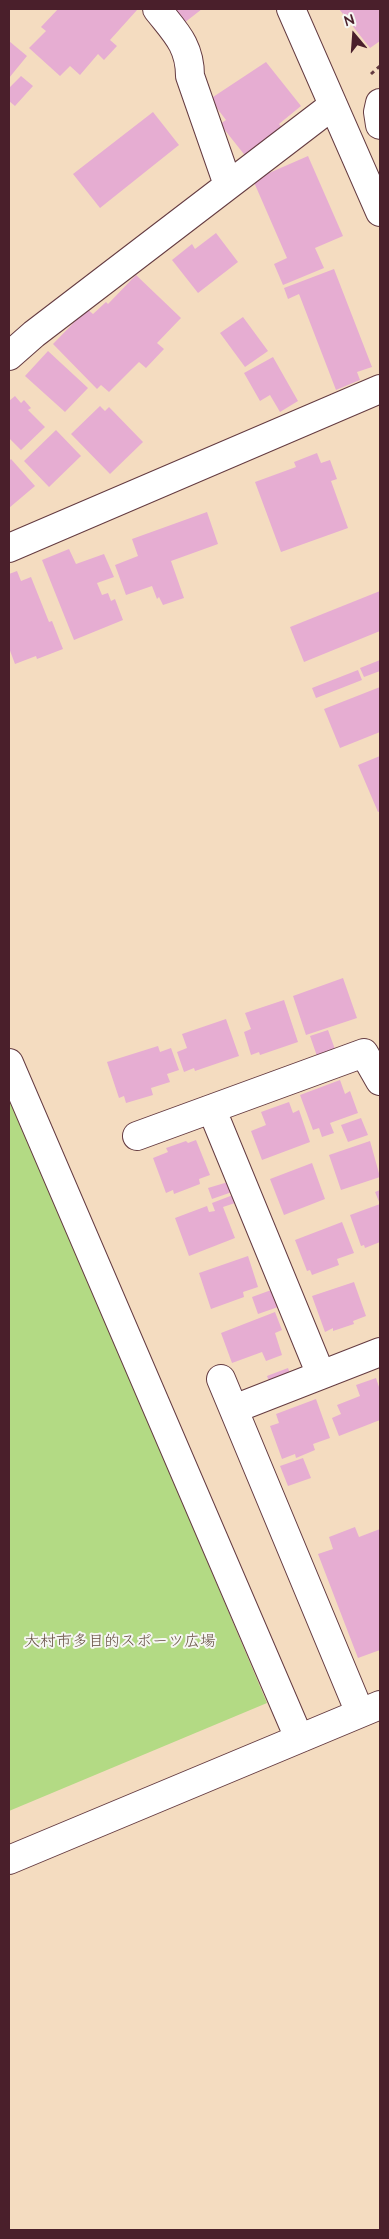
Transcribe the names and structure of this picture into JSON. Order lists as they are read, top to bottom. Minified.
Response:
{"parks":["大村市多目的スポーツ広場"],"north":"top"}
